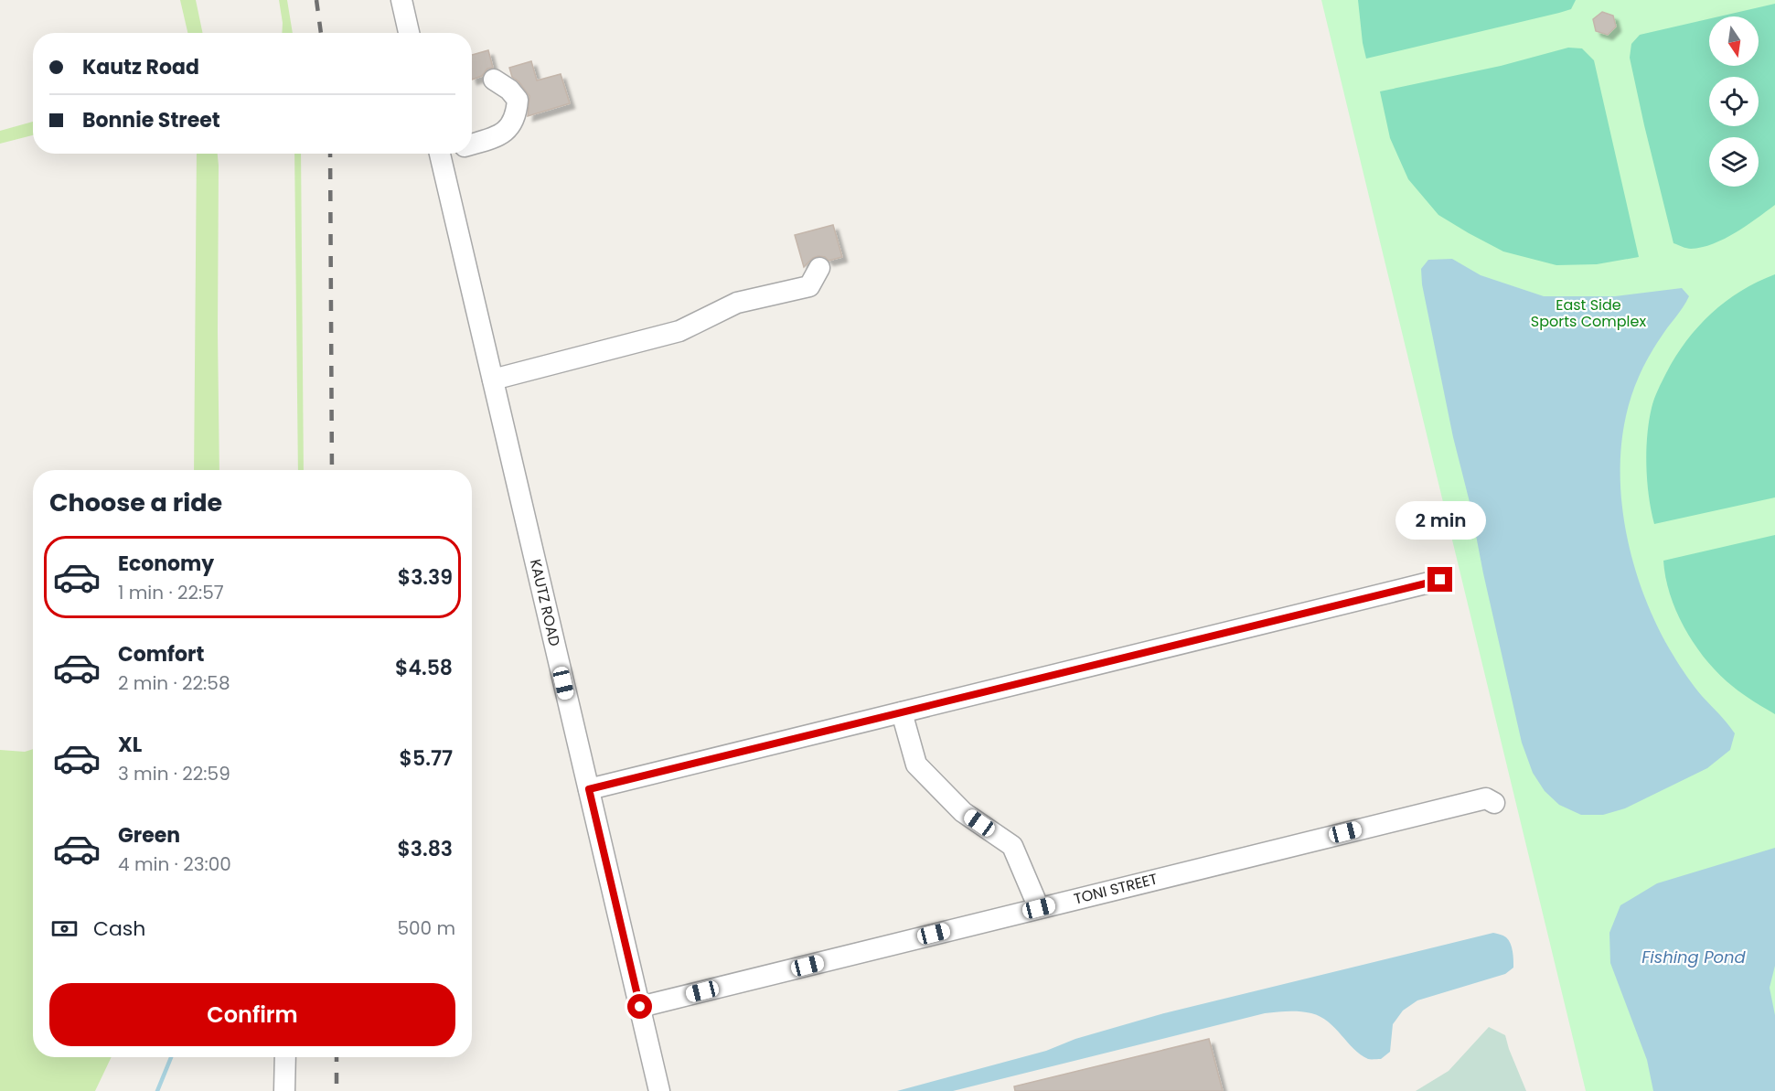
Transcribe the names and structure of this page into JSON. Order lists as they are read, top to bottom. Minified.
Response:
{"streets":{"street":["KAUTZ ROAD","TONI STREET"]},"crossings":[["KAUTZ ROAD","TONI STREET"]],"water":["Fishing Pond"],"parks":["East Side Sports Complex"],"north":"bottom","page":{"banner":["Kautz Road","Bonnie Street"],"heading":"Choose a ride","bubble":"2 min","list":[{"name":"Economy","note":"1 min · 22:57","value":"$3.39"},{"name":"Comfort","note":"2 min · 22:58","value":"$4.58"},{"name":"XL","note":"3 min · 22:59","value":"$5.77"},{"name":"Green","note":"4 min · 23:00","value":"$3.83"}],"pay":["Cash","500 m"],"buttons":"Confirm"}}
